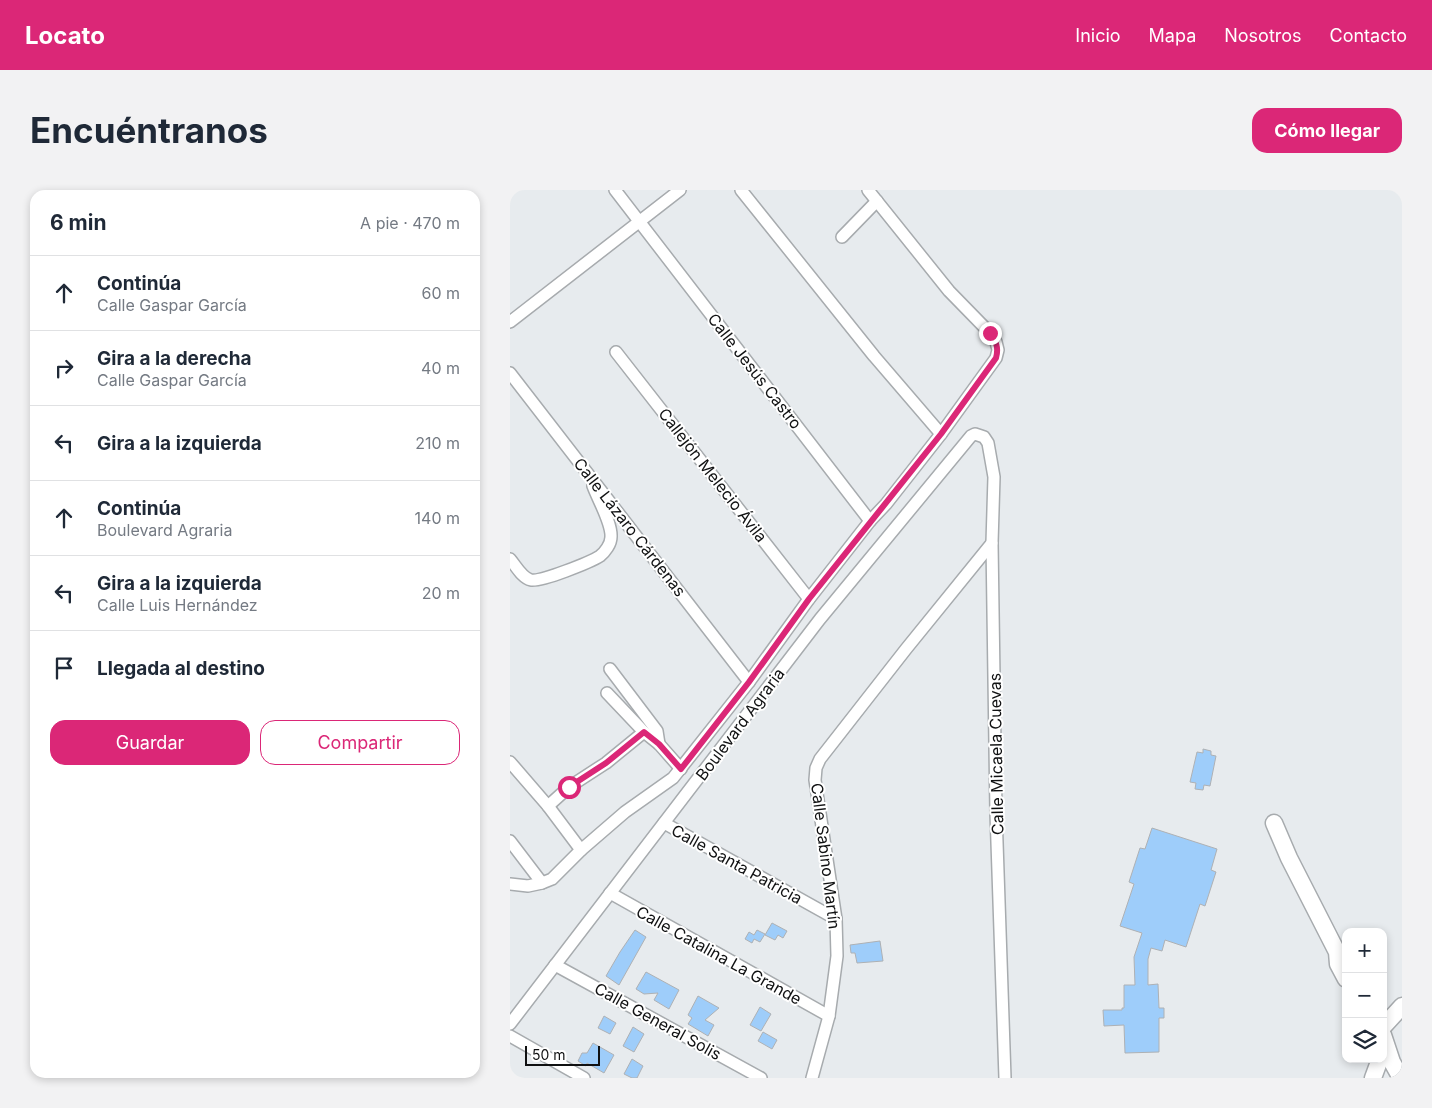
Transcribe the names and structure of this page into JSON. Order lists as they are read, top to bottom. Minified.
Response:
{"streets":{"street":["Calle Jesús Castro","Callejón Melecio Ávila","Calle Lázaro Cárdenas","Boulevard Agraria","Calle Micaela Cuevas","Calle Sabino Martín","Calle Santa Patricia","Calle Catalina La Grande","Calle General Solis"]},"crossings":[["Boulevard Agraria","Calle Micaela Cuevas"],["Boulevard Agraria","Calle Santa Patricia"],["Boulevard Agraria","Calle Catalina La Grande"],["Boulevard Agraria","Calle General Solis"],["Calle Micaela Cuevas","Calle Sabino Martín"],["Calle Sabino Martín","Calle Santa Patricia"],["Calle Sabino Martín","Calle Catalina La Grande"]],"scale_bar":"50 m","page":{"header":"Locato","nav":["Inicio","Mapa","Nosotros","Contacto"],"buttons":["Cómo llegar",["Guardar","Compartir"]],"title":"Encuéntranos","heading":["6 min","A pie · 470 m"],"list":[["Continúa","Calle Gaspar García","60 m"],["Gira a la derecha","Calle Gaspar García","40 m"],["Gira a la izquierda","210 m"],["Continúa","Boulevard Agraria","140 m"],["Gira a la izquierda","Calle Luis Hernández","20 m"],"Llegada al destino"],"map_buttons":["+","−"],"scale":"50 m"}}
